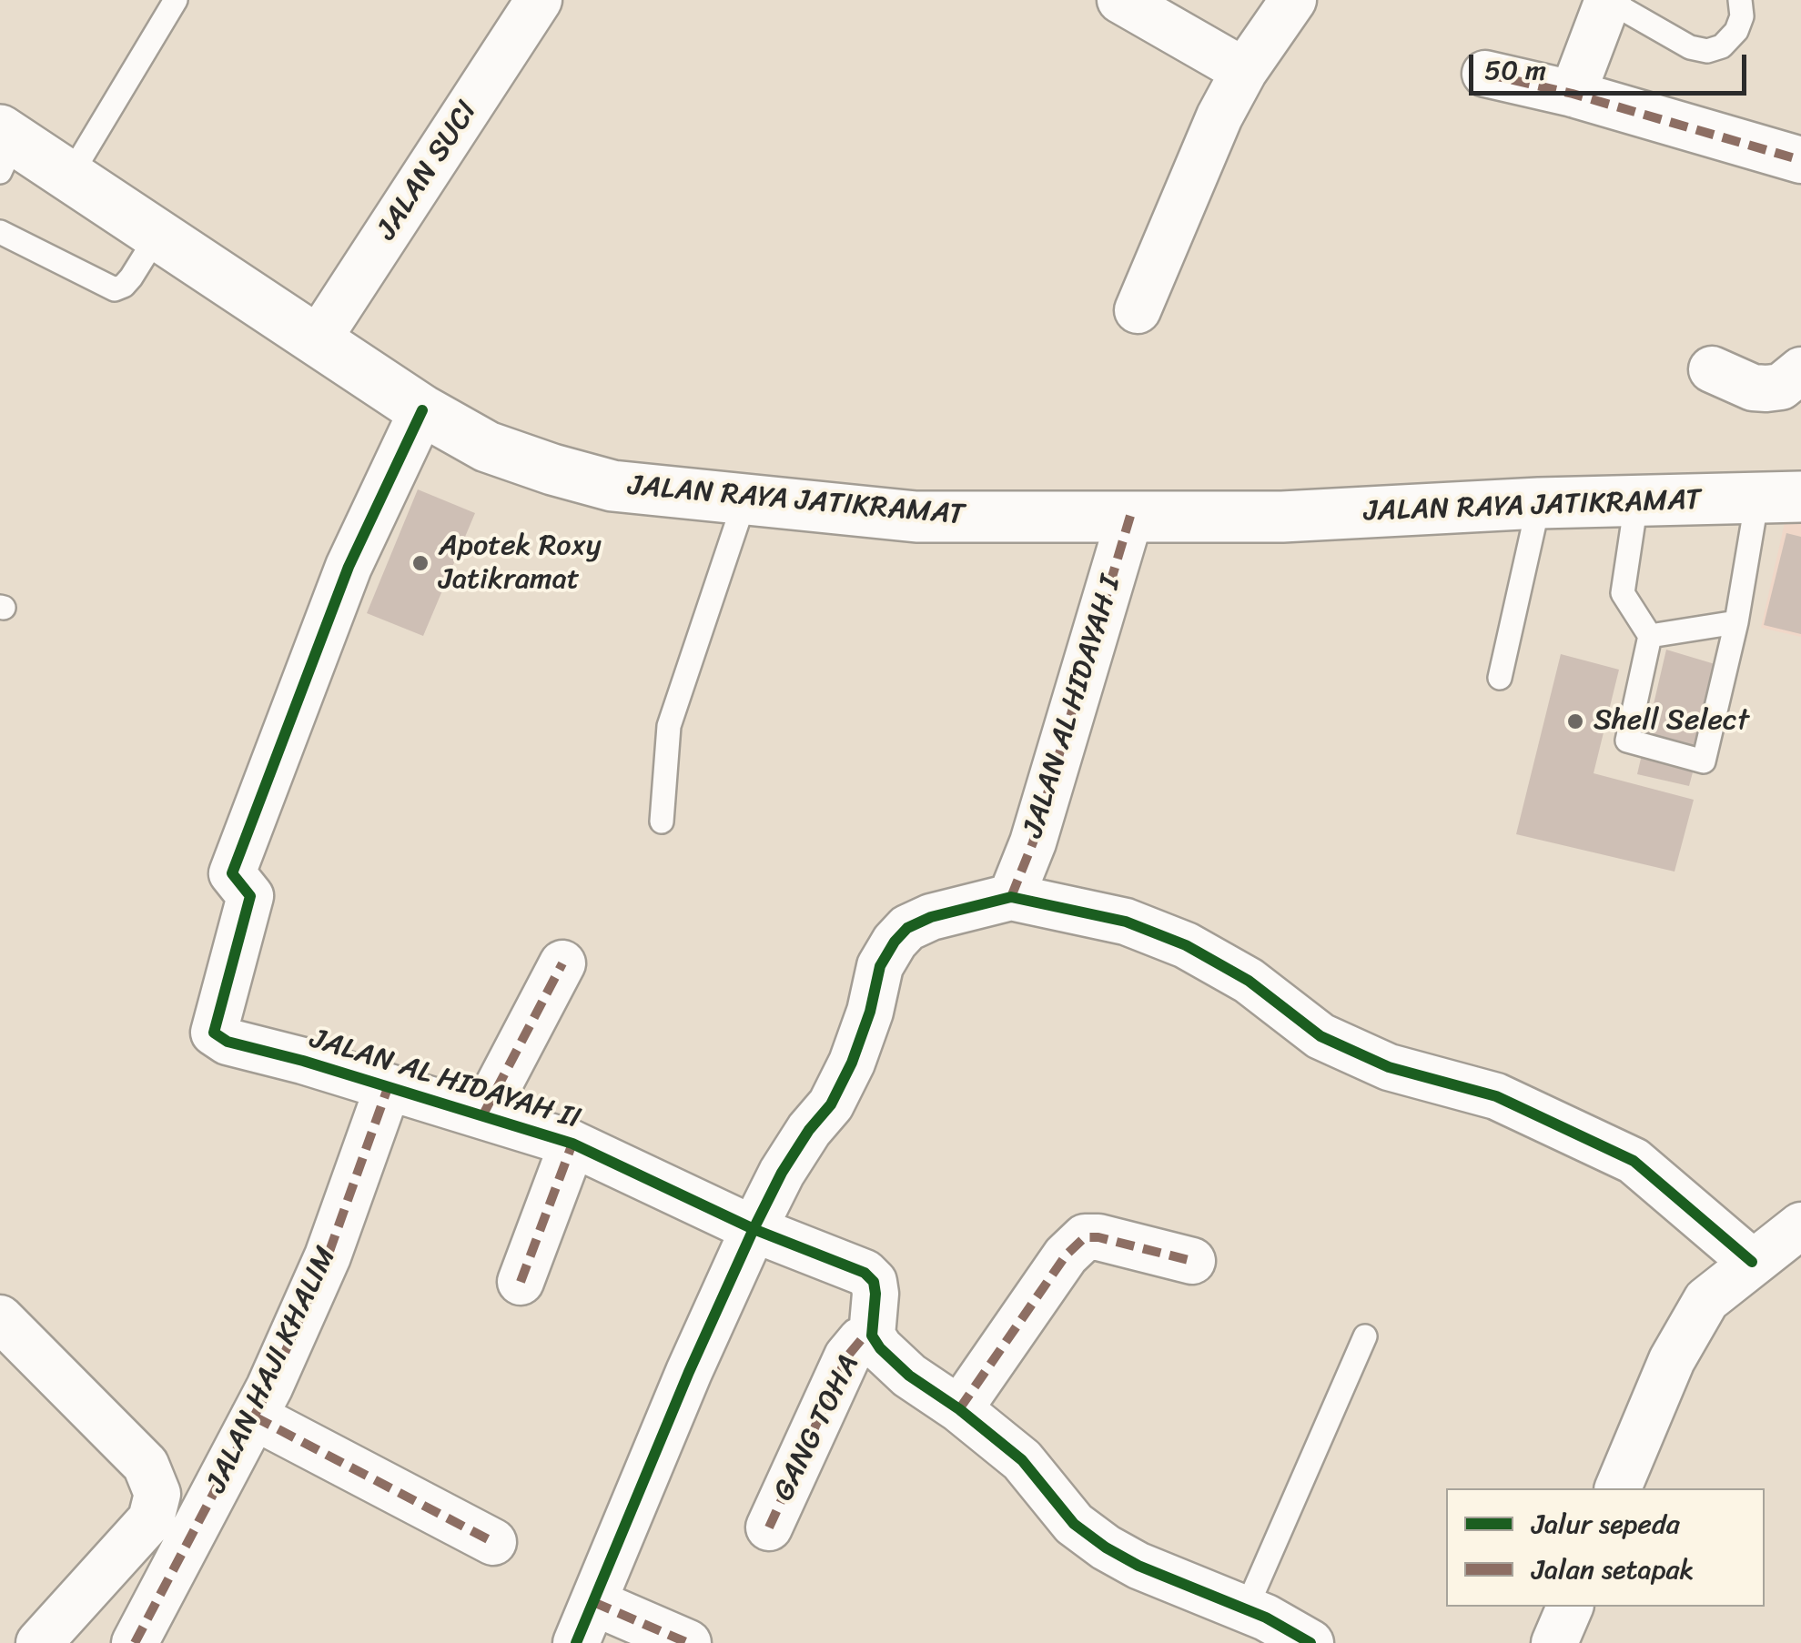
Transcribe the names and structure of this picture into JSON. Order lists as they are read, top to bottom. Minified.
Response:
{"streets":{"main road":["JALAN RAYA JATIKRAMAT"],"street":["JALAN SUCI","JALAN AL HIDAYAH I","JALAN AL HIDAYAH II","JALAN HAJI KHALIM","GANG TOHA"]},"crossings":[["JALAN SUCI","JALAN RAYA JATIKRAMAT"],["JALAN RAYA JATIKRAMAT","JALAN AL HIDAYAH I"],["JALAN RAYA JATIKRAMAT","JALAN AL HIDAYAH II"],["JALAN AL HIDAYAH II","JALAN HAJI KHALIM"],["JALAN AL HIDAYAH II","GANG TOHA"]],"places":["Apotek Roxy Jatikramat","Shell Select"],"legend":["Jalur sepeda","Jalan setapak"],"scale_bar":"50 m"}
